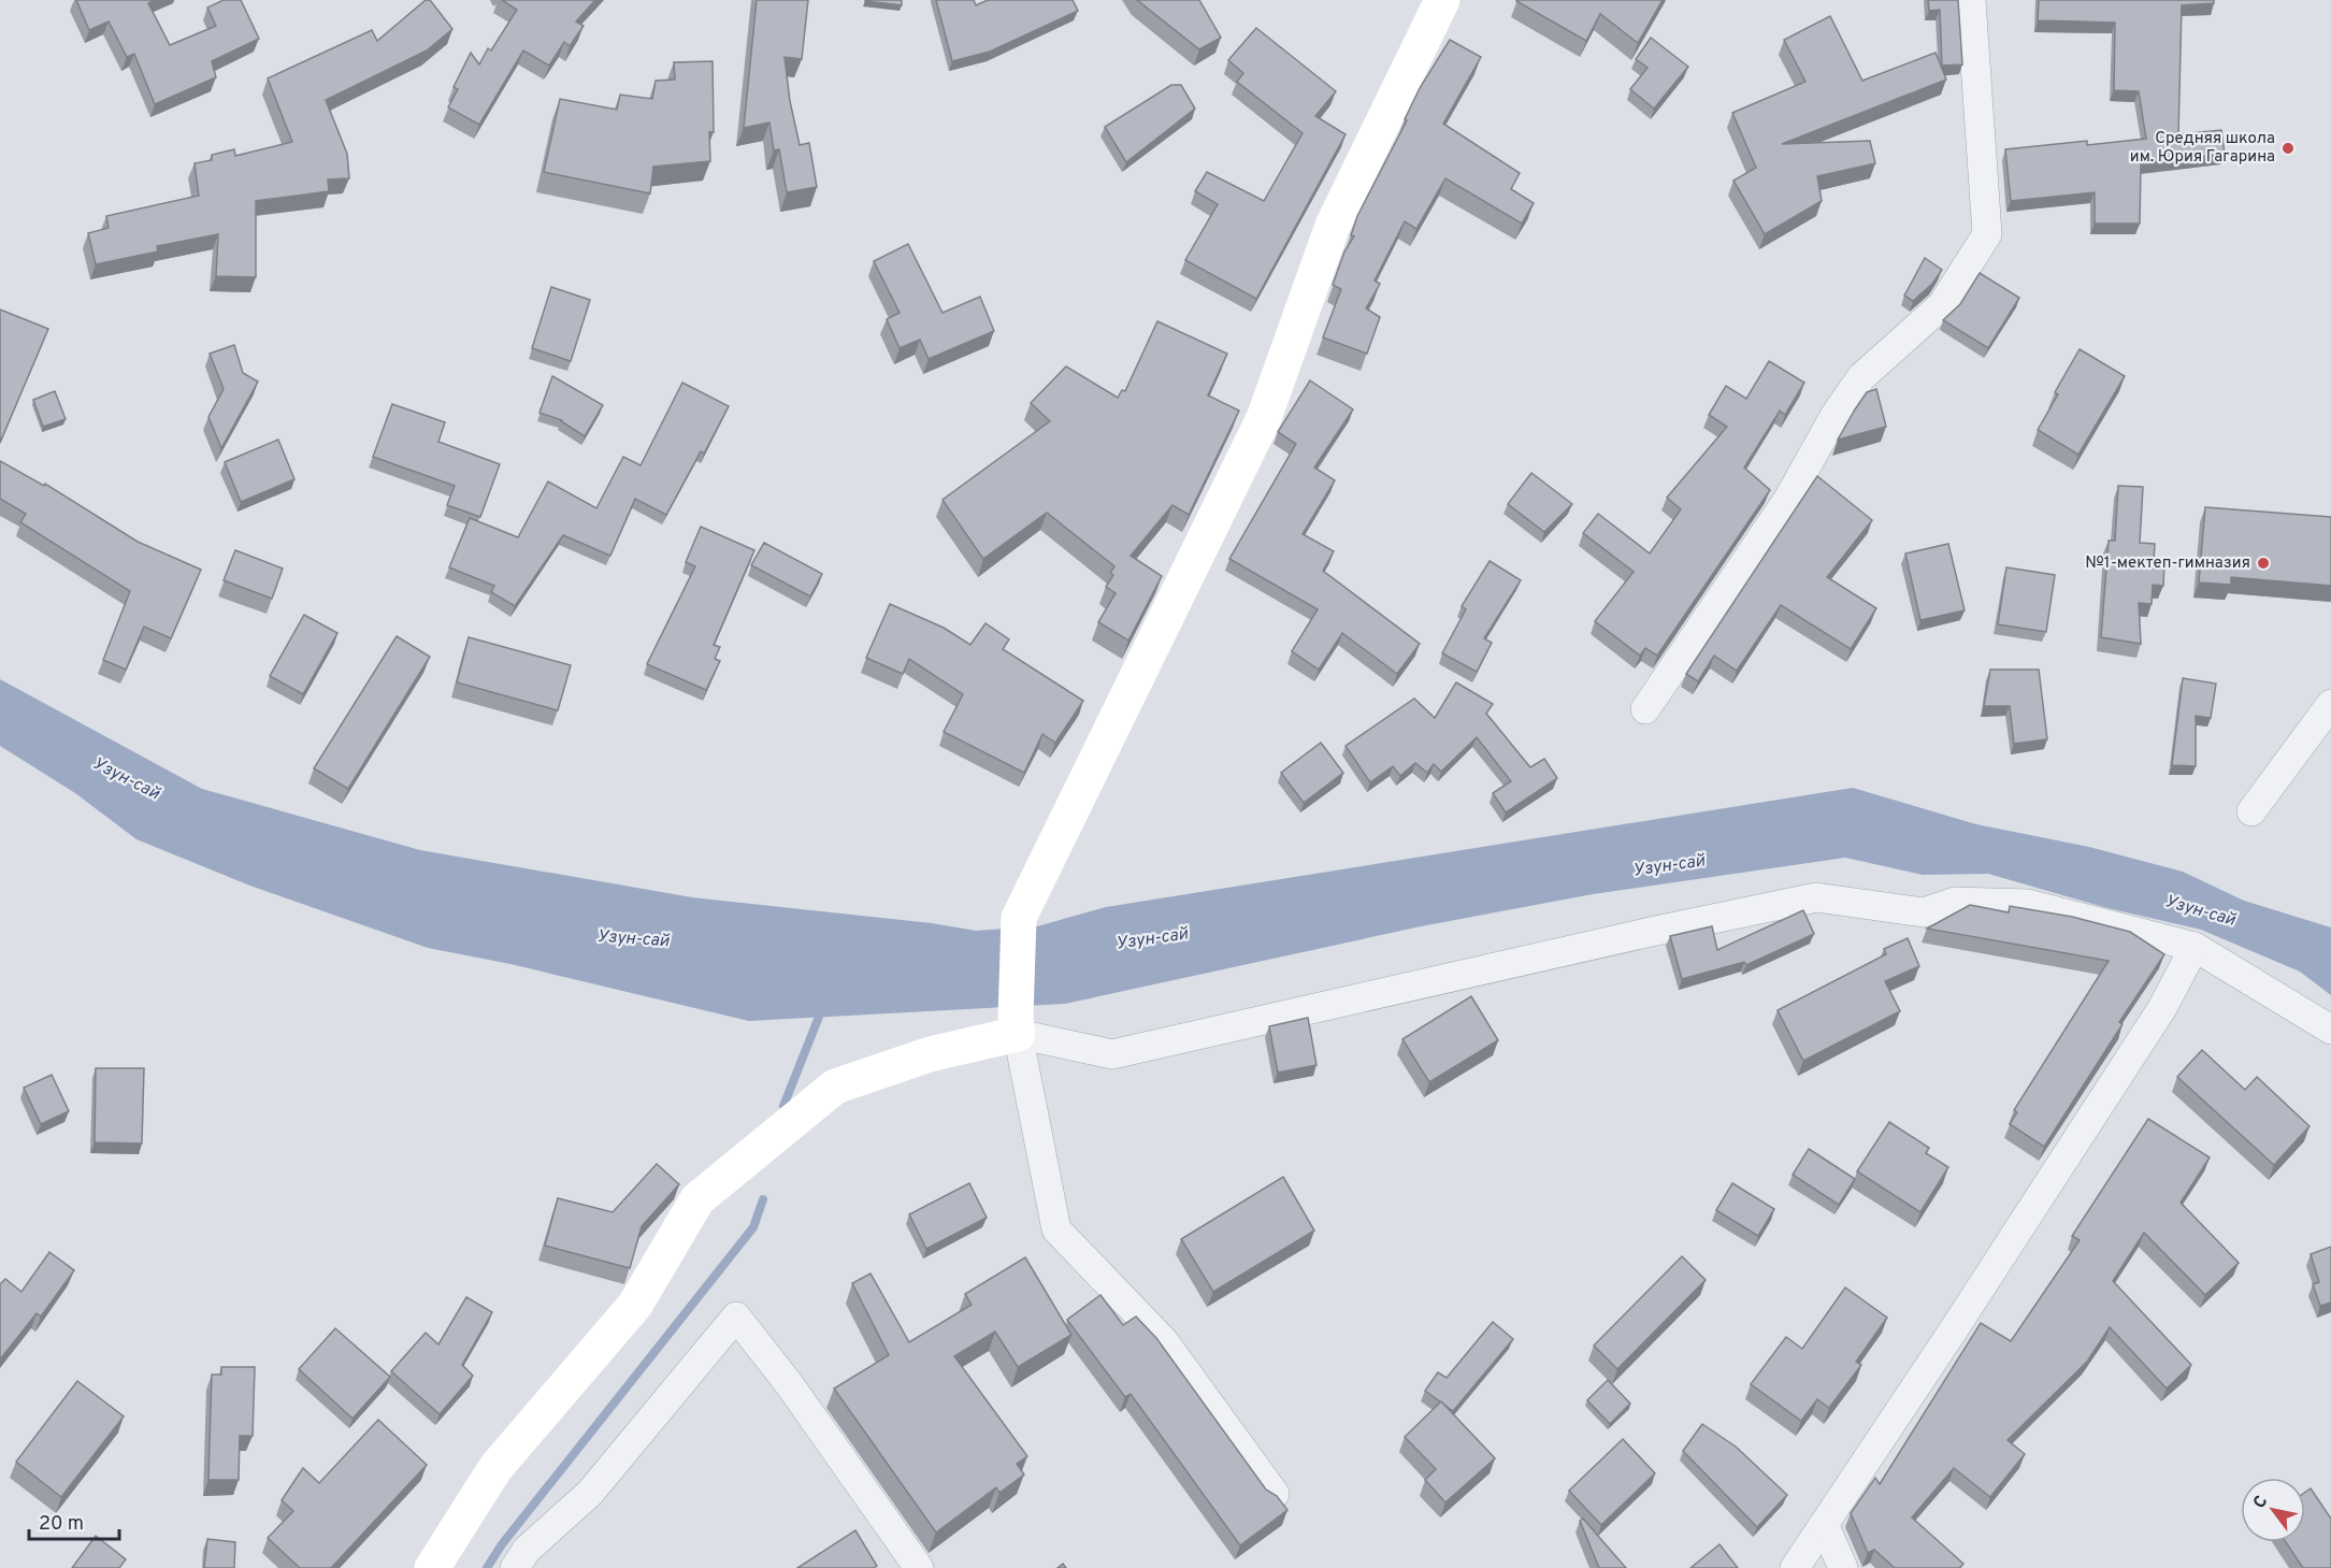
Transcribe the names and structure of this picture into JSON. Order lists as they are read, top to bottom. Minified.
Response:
{"water":["Узун-сай"],"places":["Средняя школа им. Юрия Гагарина","№1-мектеп-гимназия"],"scale_bar":"20 m","north":"top left"}
